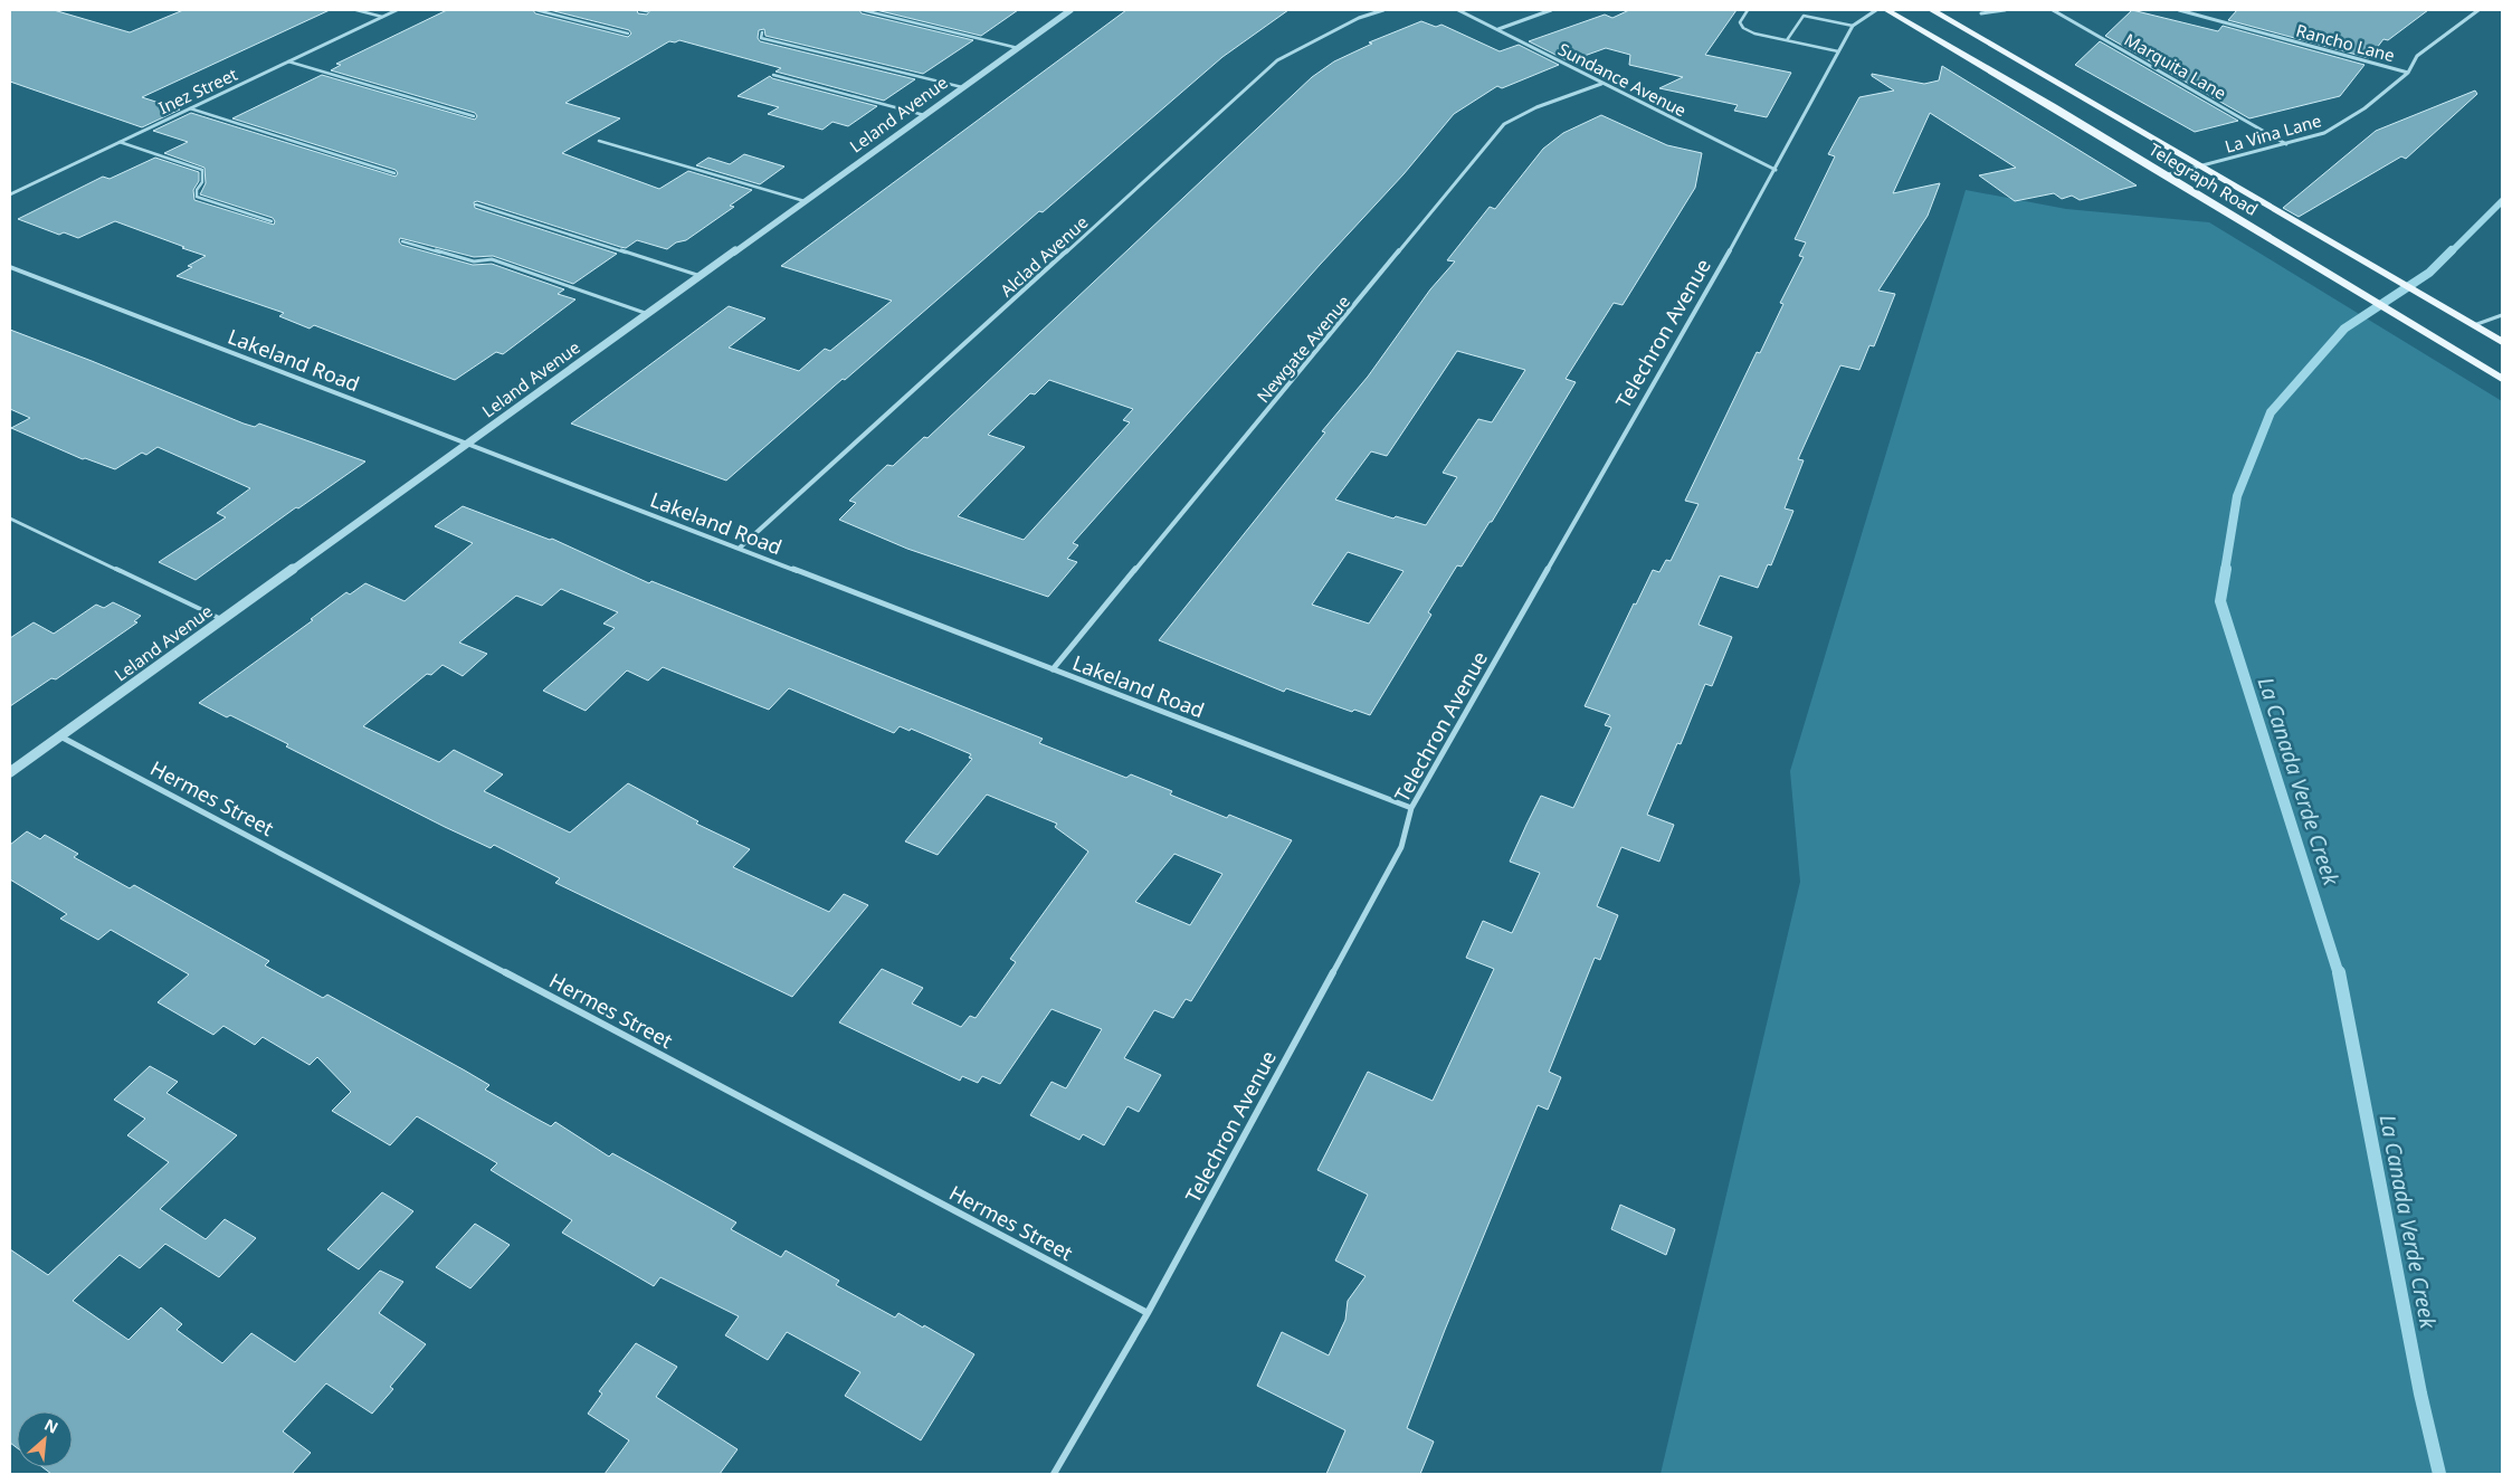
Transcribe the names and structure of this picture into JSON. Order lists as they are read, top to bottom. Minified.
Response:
{"streets":{"main road":["Telegraph Road"],"street":["Rancho Lane","Marquita Lane","Sundance Avenue","Inez Street","Leland Avenue","La Vina Lane","Alclad Avenue","Telechron Avenue","Newgate Avenue","Lakeland Road","Hermes Street"]},"crossings":[["Rancho Lane","La Vina Lane"],["Marquita Lane","La Vina Lane"],["Sundance Avenue","Telechron Avenue"],["Sundance Avenue","Newgate Avenue"],["Leland Avenue","Lakeland Road"],["Leland Avenue","Hermes Street"],["La Vina Lane","Telegraph Road"],["Alclad Avenue","Lakeland Road"],["Telechron Avenue","Lakeland Road"],["Telechron Avenue","Hermes Street"],["Newgate Avenue","Lakeland Road"]],"water":["La Canada Verde Creek"],"north":"top right"}
